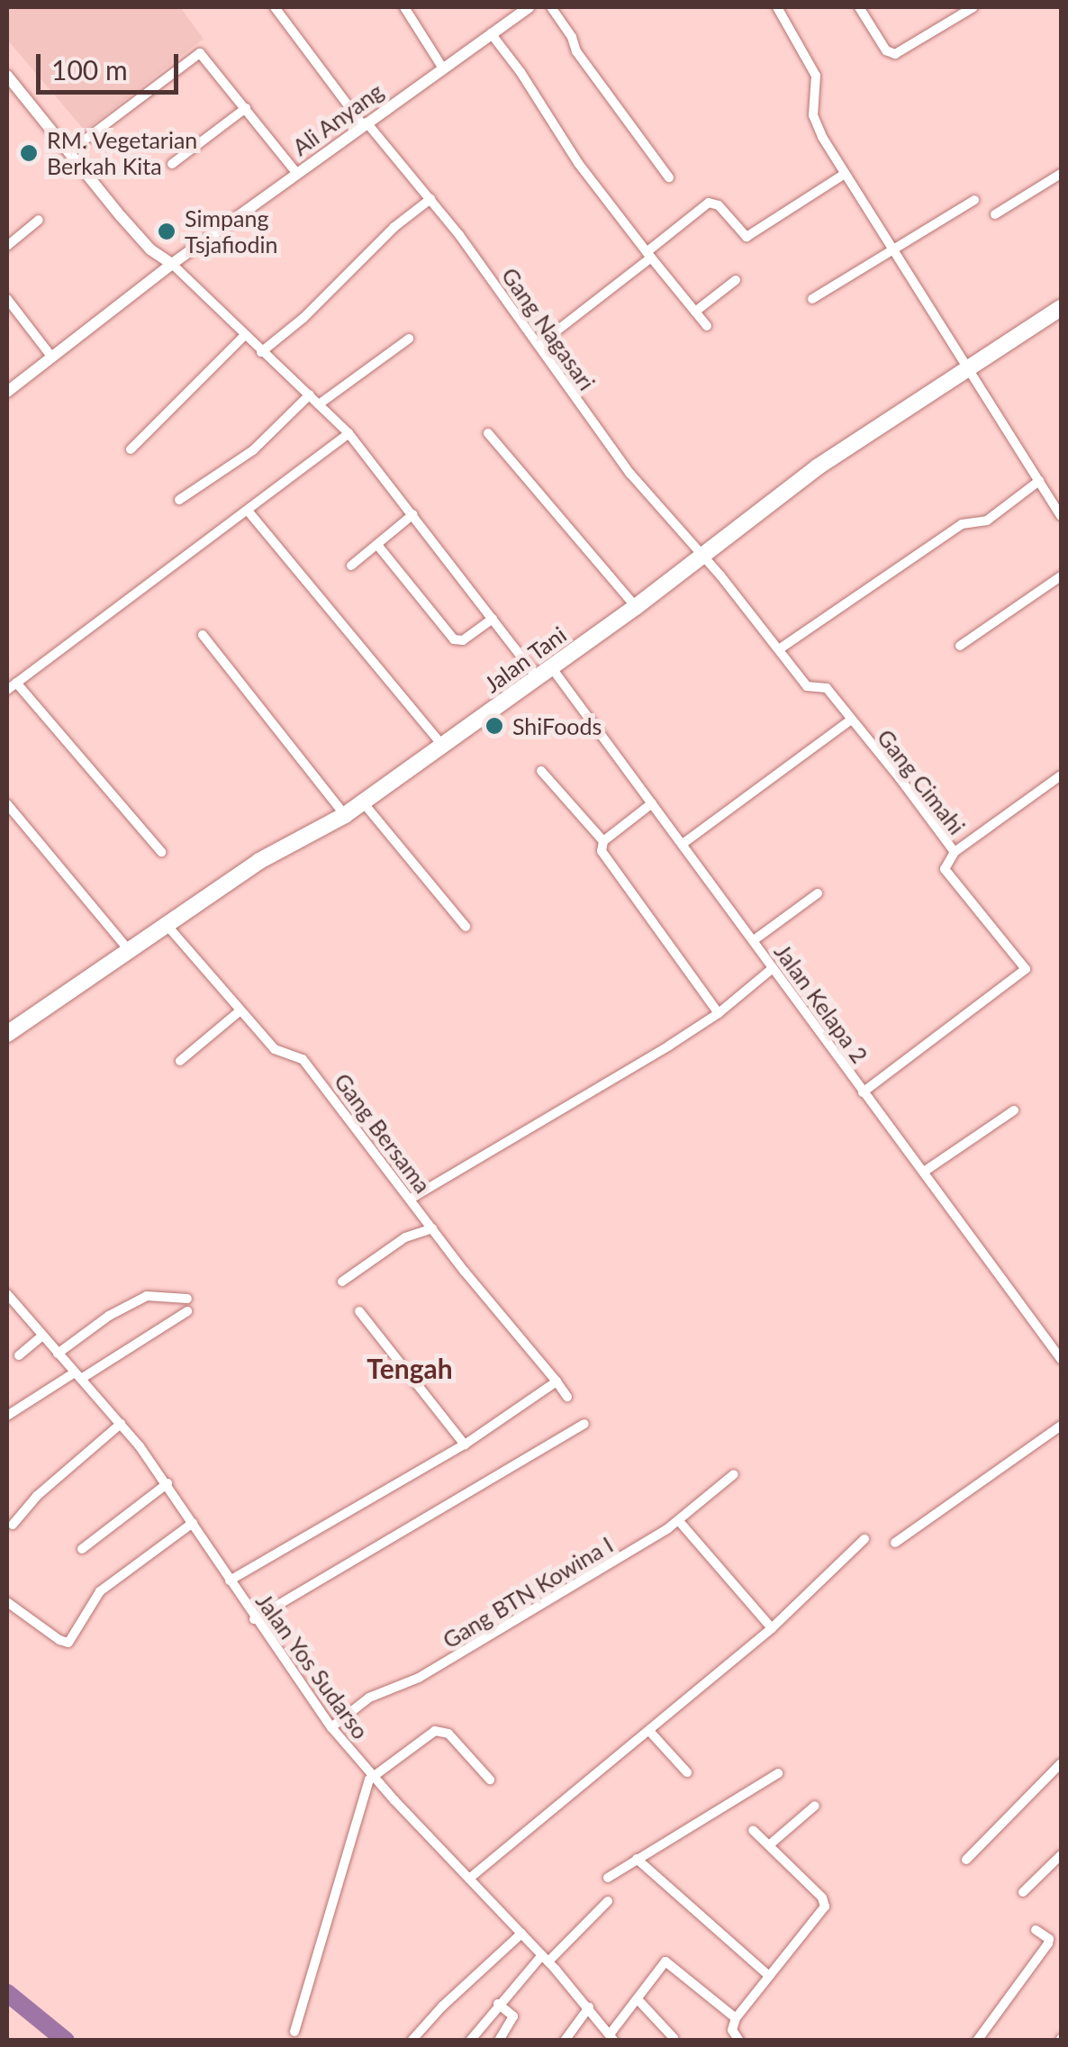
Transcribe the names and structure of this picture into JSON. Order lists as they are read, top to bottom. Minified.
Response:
{"streets":{"highway":["Jalan Tani"],"street":["Ali Anyang","Gang Nagasari","Gang Cimahi","Jalan Kelapa 2","Gang Bersama","Gang BTN Kowina I","Jalan Yos Sudarso"]},"crossings":[["Ali Anyang","Gang Nagasari"],["Gang Nagasari","Jalan Tani"],["Gang Nagasari","Gang Cimahi"],["Jalan Tani","Gang Cimahi"],["Jalan Tani","Jalan Kelapa 2"],["Jalan Tani","Gang Bersama"],["Gang Cimahi","Jalan Kelapa 2"],["Gang BTN Kowina I","Jalan Yos Sudarso"]],"districts":["Tengah"],"places":["RM. Vegetarian Berkah Kita","Simpang Tsjafiodin","ShiFoods"],"scale_bar":"100 m"}
